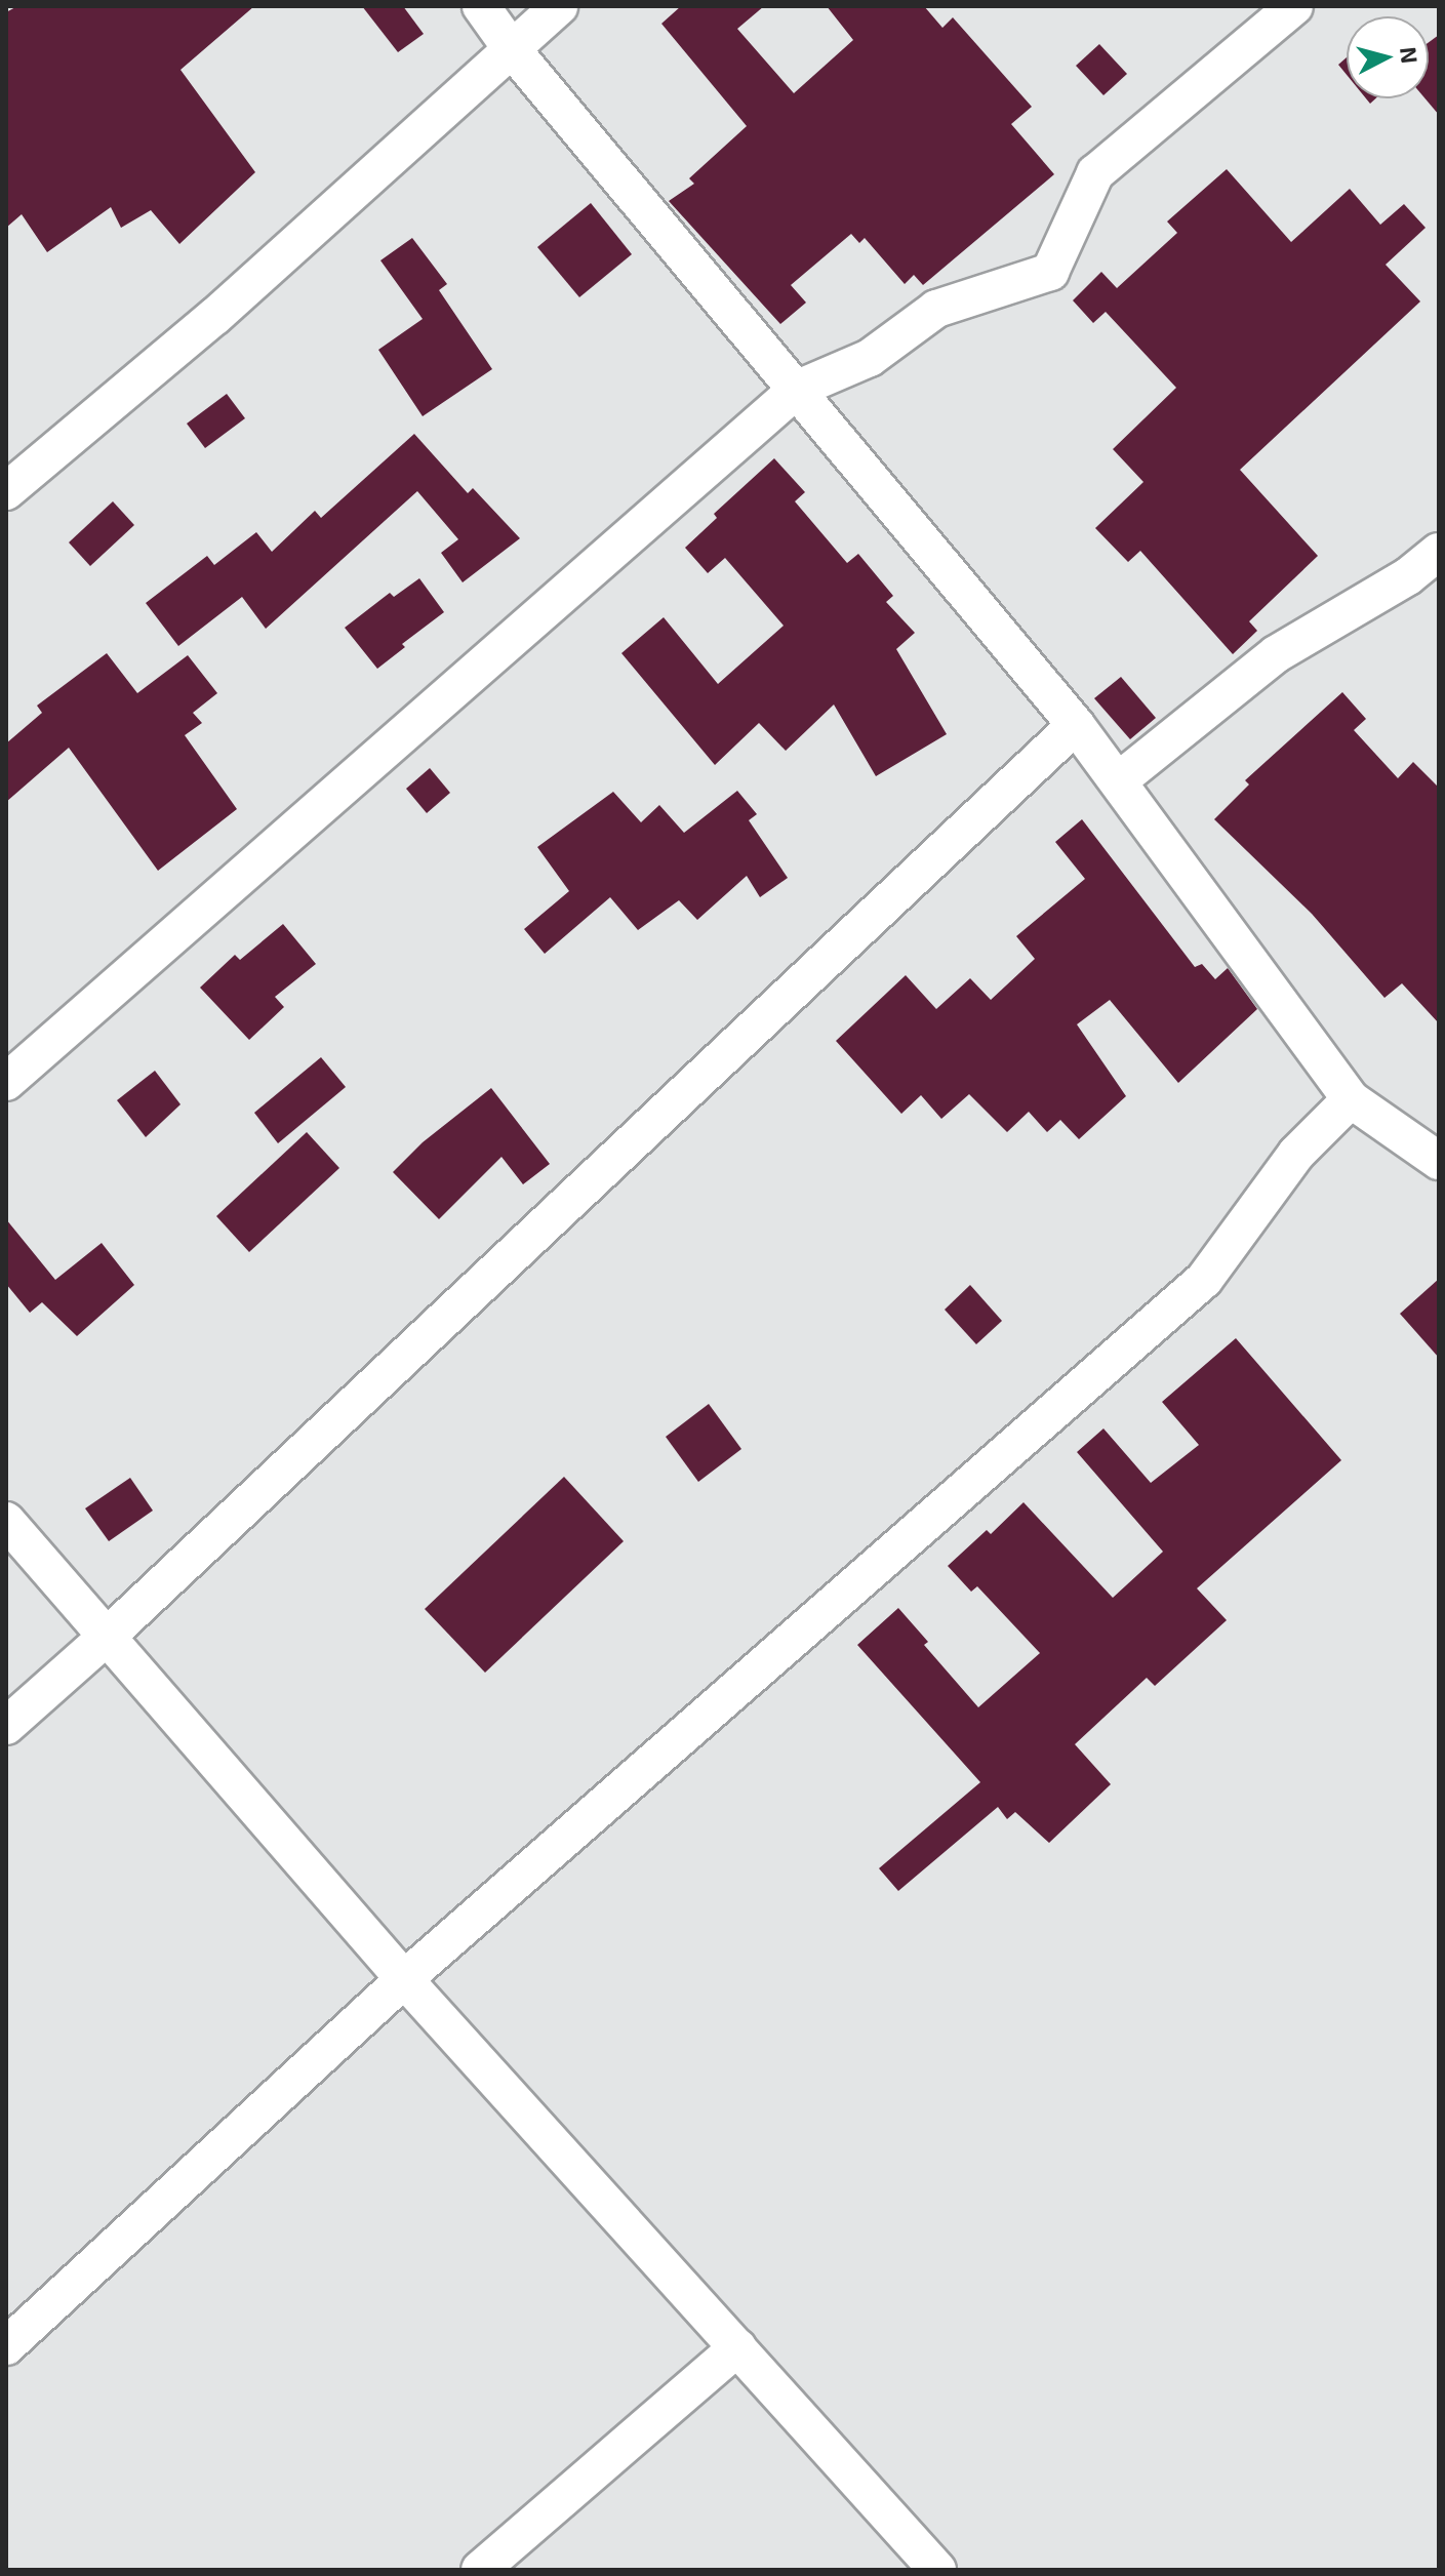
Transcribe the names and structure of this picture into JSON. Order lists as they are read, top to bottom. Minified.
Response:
{"north":"right"}
